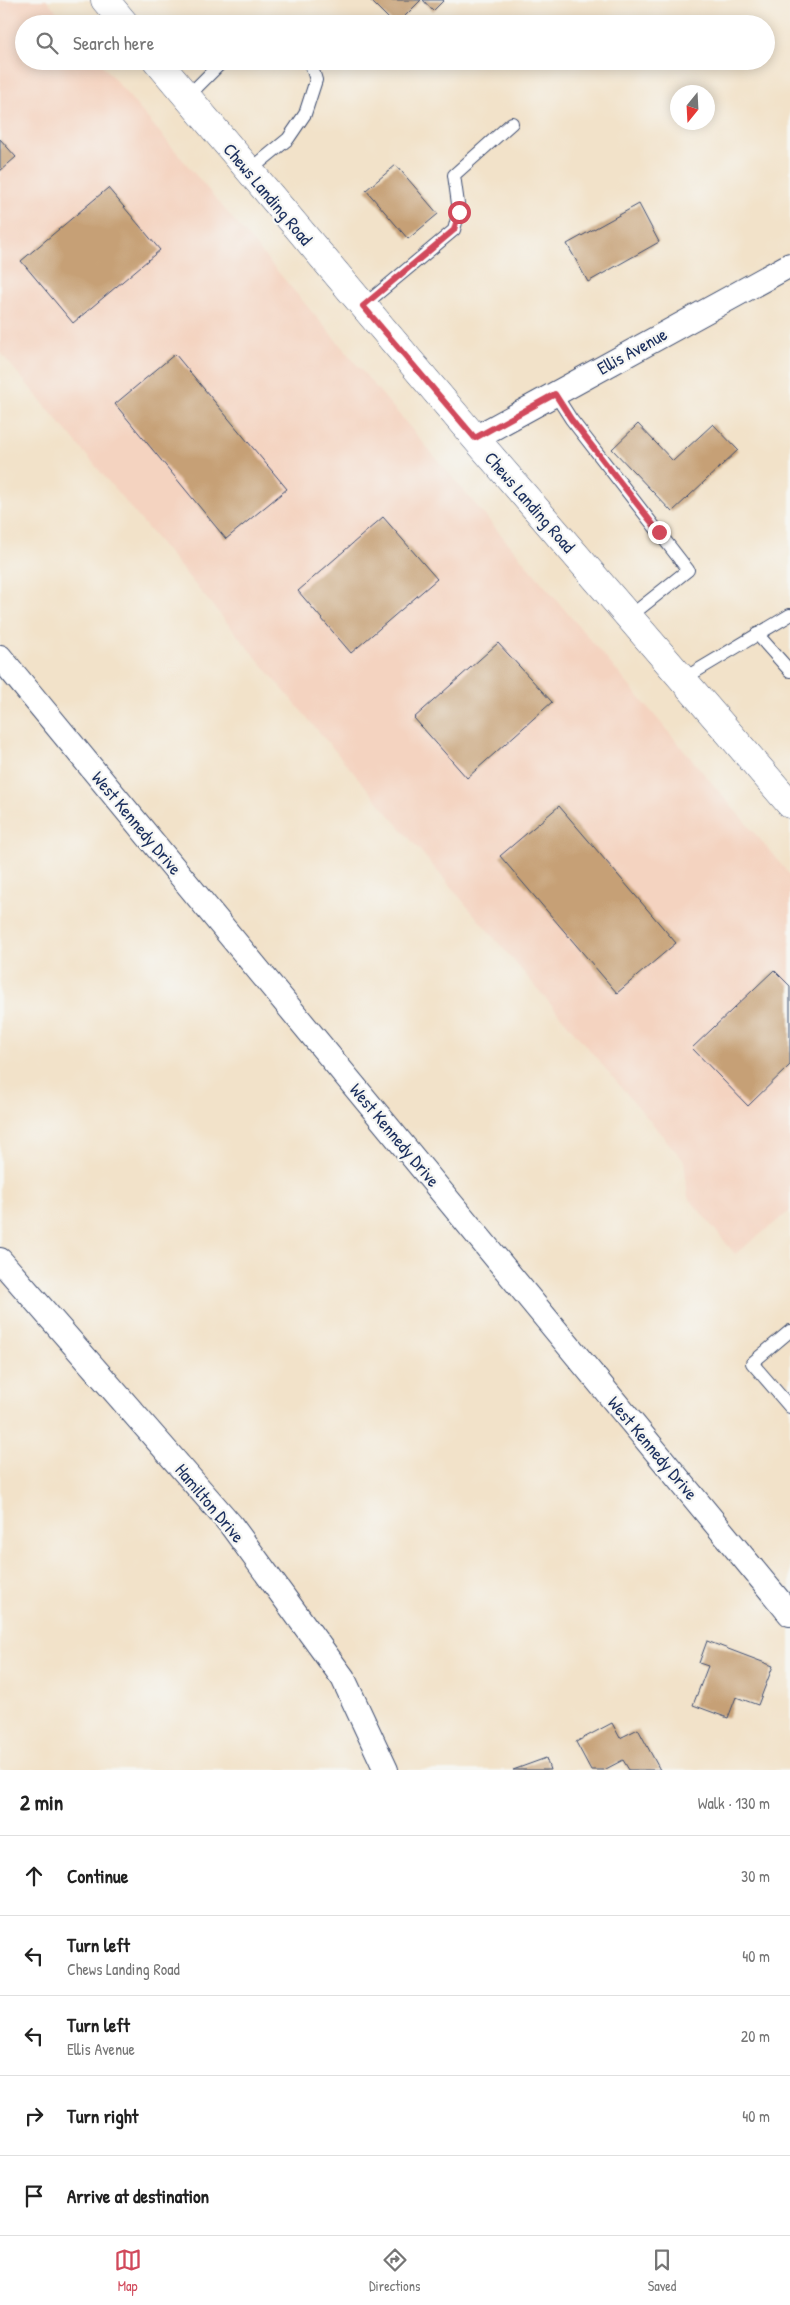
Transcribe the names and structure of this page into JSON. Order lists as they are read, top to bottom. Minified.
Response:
{"streets":{"main road":["Chews Landing Road"],"street":["Ellis Avenue","West Kennedy Drive","Hamilton Drive"]},"crossings":[["Chews Landing Road","Ellis Avenue"]],"north":"bottom","page":{"search":"Search here","heading":["2 min","Walk · 130 m"],"list":[["Continue","30 m"],["Turn left","Chews Landing Road","40 m"],["Turn left","Ellis Avenue","20 m"],["Turn right","40 m"],"Arrive at destination"],"nav":["Map","Directions","Saved"]}}
